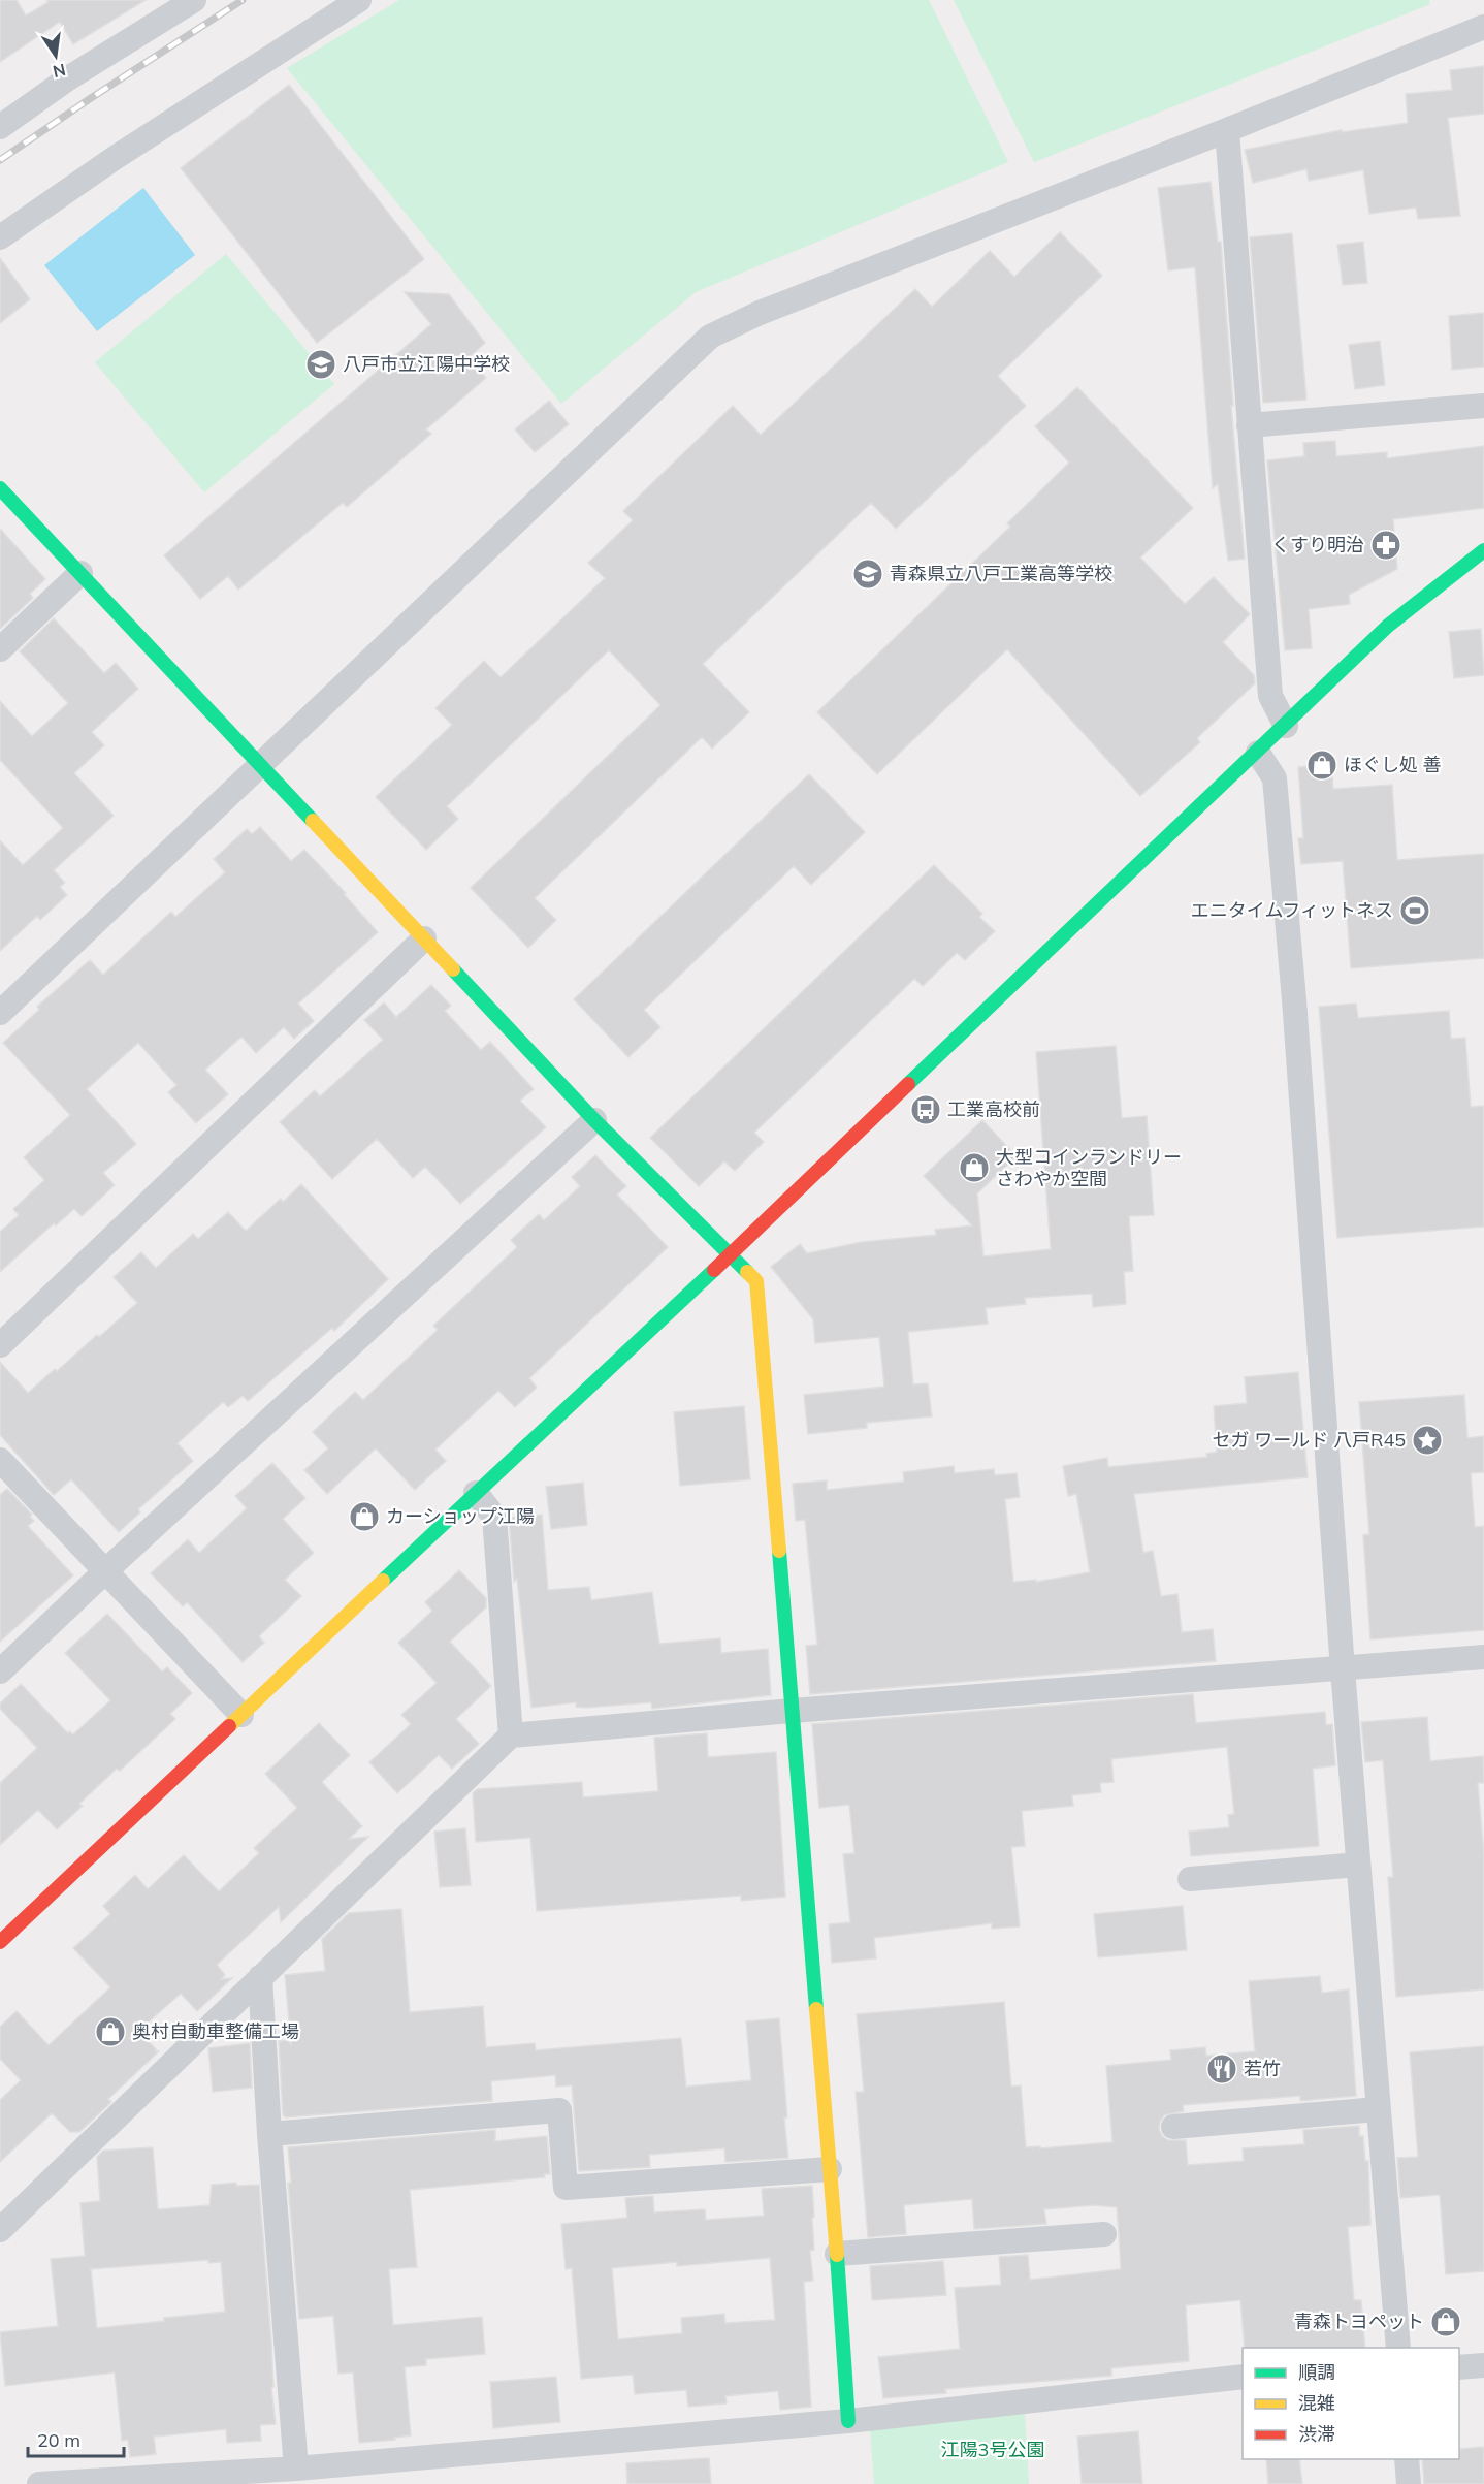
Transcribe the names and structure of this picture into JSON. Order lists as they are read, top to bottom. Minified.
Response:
{"parks":["江陽3号公園"],"places":{"school or university":["八戸市立江陽中学校","青森県立八戸工業高等学校"],"pharmacy":["くすり明治"],"shop":["ほぐし処 善","大型コインランドリー さわやか空間","カーショップ江陽","奥村自動車整備工場","青森トヨペット"],"sports":["エニタイムフィットネス"],"bus stop":["工業高校前"],"place":["セガ ワールド 八戸R45"],"restaurant":["若竹"]},"legend":["順調","混雑","渋滞"],"scale_bar":"20 m","north":"bottom"}
